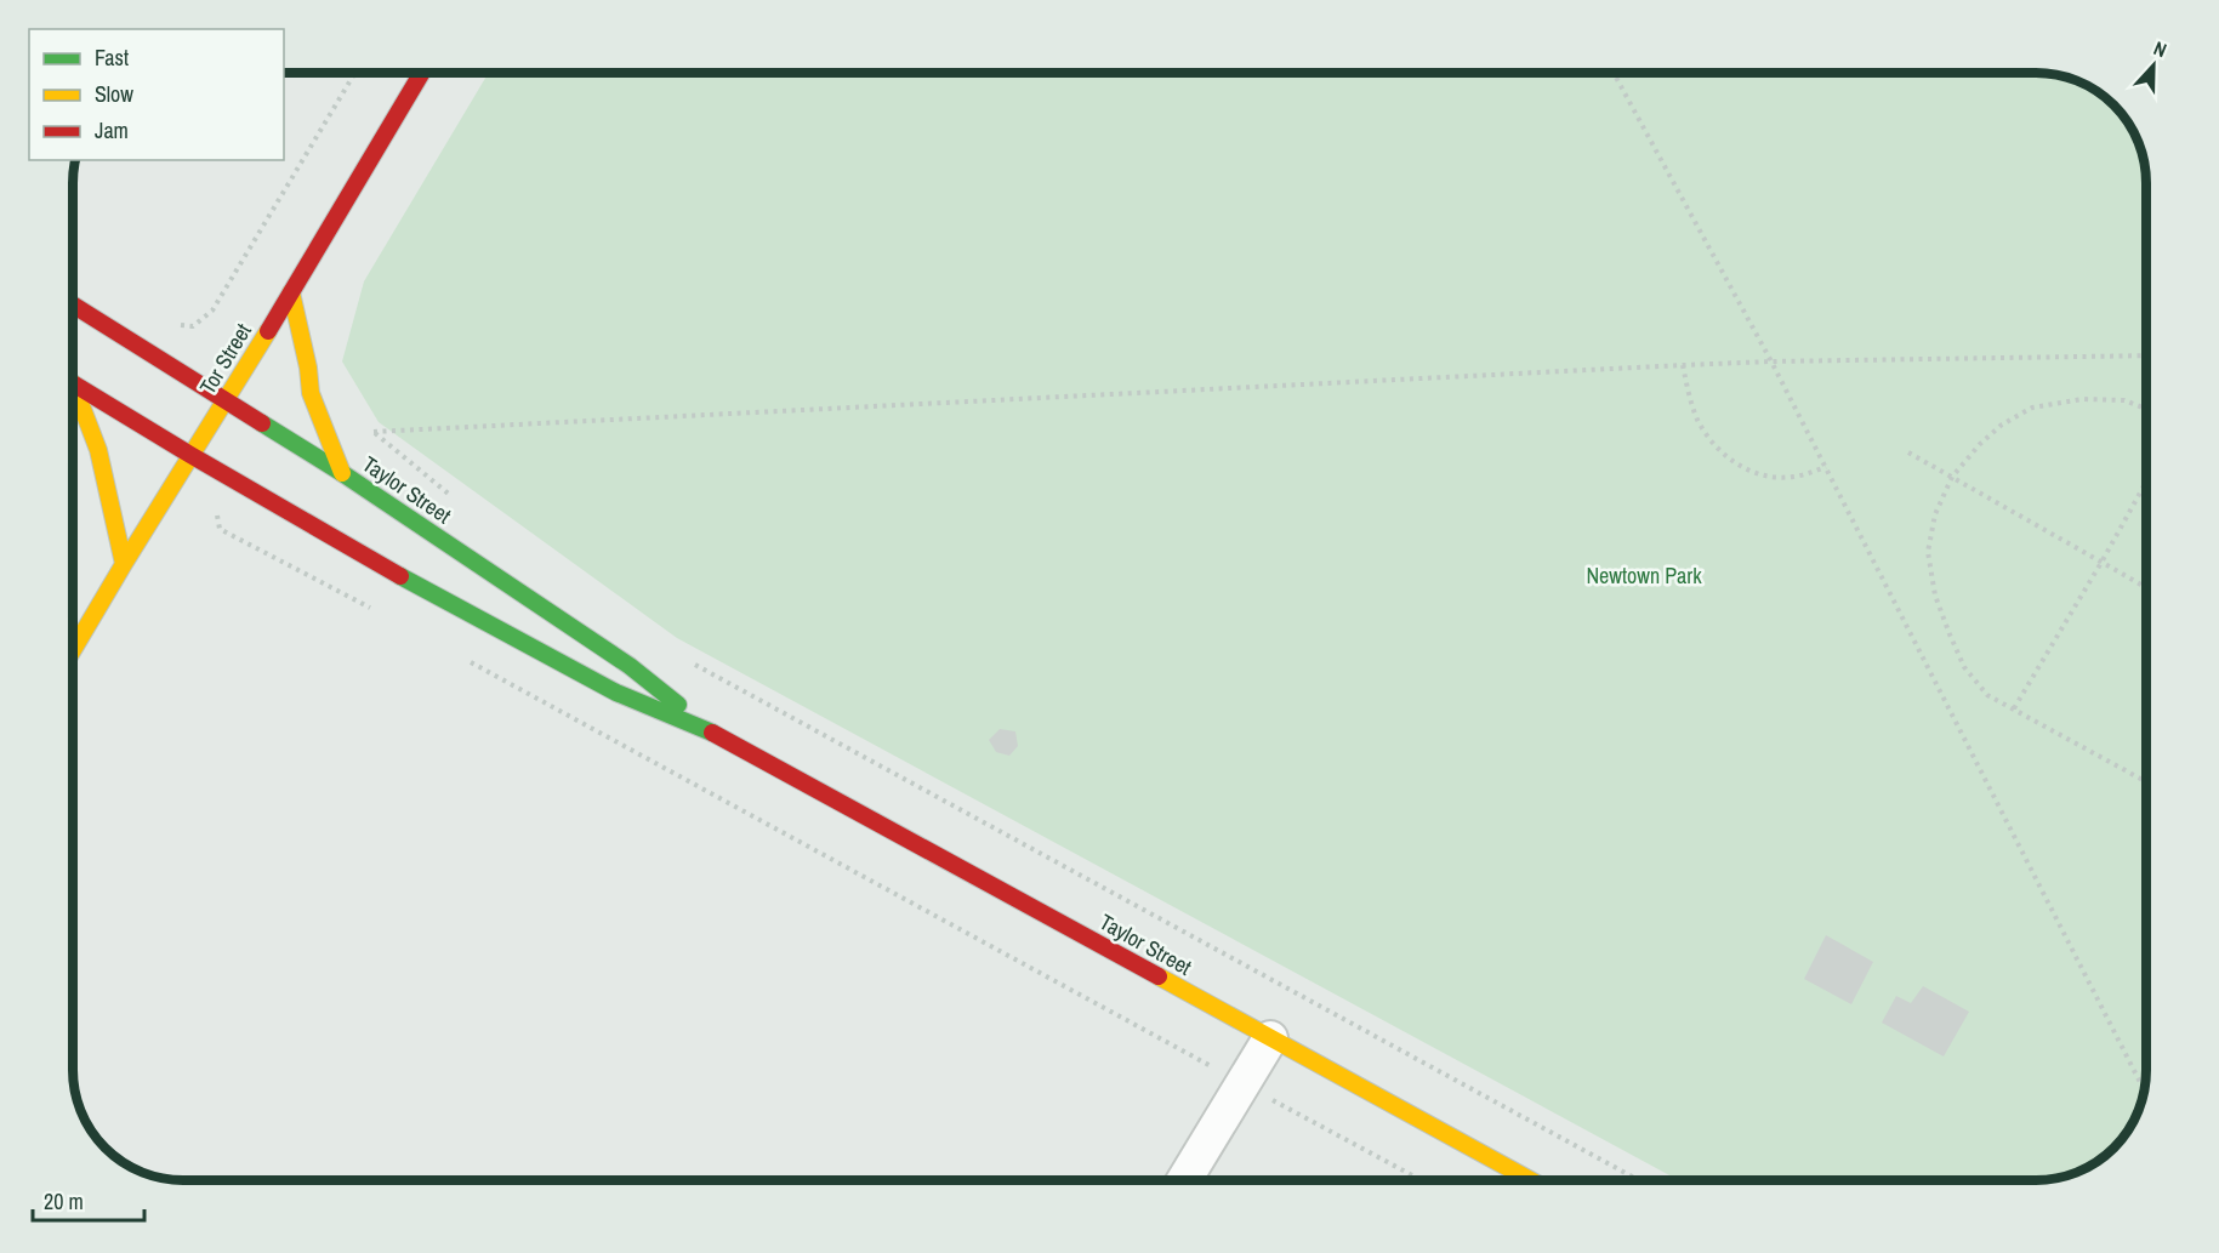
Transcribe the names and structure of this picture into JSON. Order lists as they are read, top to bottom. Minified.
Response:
{"streets":{"main road":["Tor Street","Taylor Street"]},"crossings":[["Tor Street","Taylor Street"]],"parks":["Newtown Park"],"legend":["Fast","Slow","Jam"],"scale_bar":"20 m","north":"top"}
